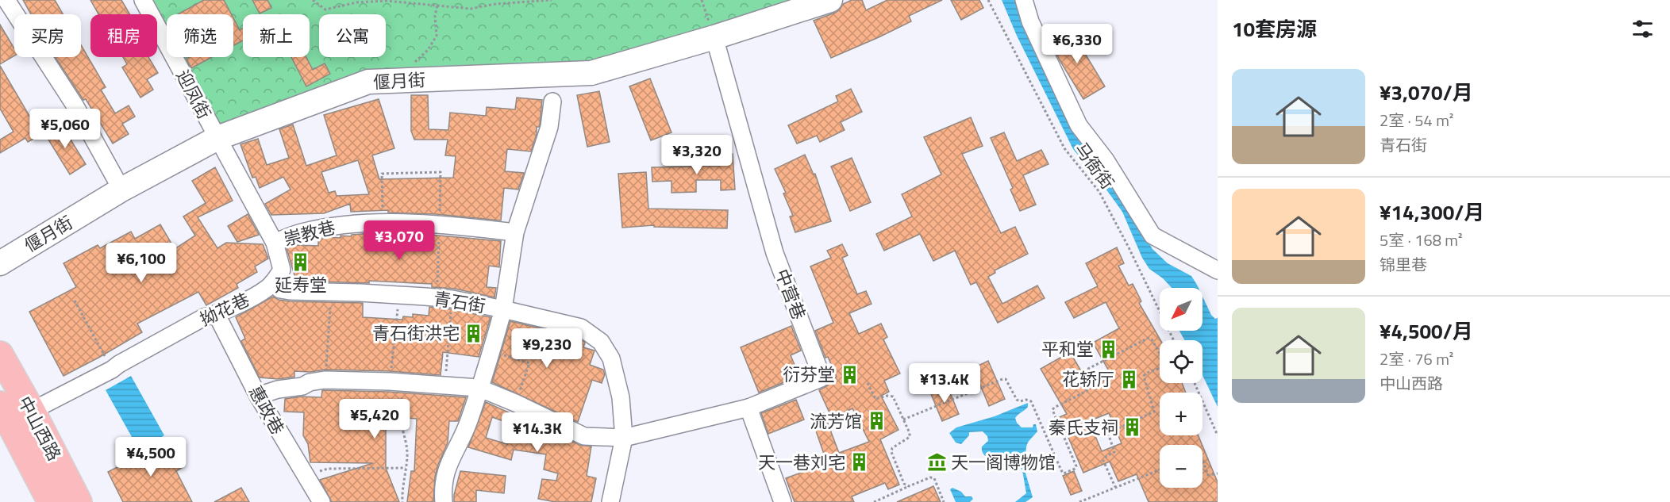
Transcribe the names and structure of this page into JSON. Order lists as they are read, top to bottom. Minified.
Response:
{"streets":{"main road":["中山西路"],"street":["偃月街","迎凤街","崇教巷","中营巷","青石街","拗花巷","惠政巷"],"path":["马衙街"]},"crossings":[["偃月街","迎凤街"],["偃月街","中营巷"],["青石街","拗花巷"],["拗花巷","惠政巷"],["拗花巷","中山西路"]],"places":{"building":["延寿堂","青石街洪宅","平和堂","衍芬堂","花轿厅","流芳馆","秦氏支祠","天一巷刘宅"],"museum":["天一阁博物馆"]},"north":"bottom left","page":{"heading":"10套房源","chip":["买房","租房","筛选","新上","公寓"],"price":["¥6,330","¥5,060","¥3,320","¥3,070","¥6,100","¥9,230","¥13.4K","¥5,420","¥14.3K","¥4,500"],"list":[{"name":"¥3,070/月","note":"2室 · 54 m² · 青石街"},{"name":"¥14,300/月","note":"5室 · 168 m² · 锦里巷"},{"name":"¥4,500/月","note":"2室 · 76 m² · 中山西路"}],"map_buttons":["+","−"]}}
